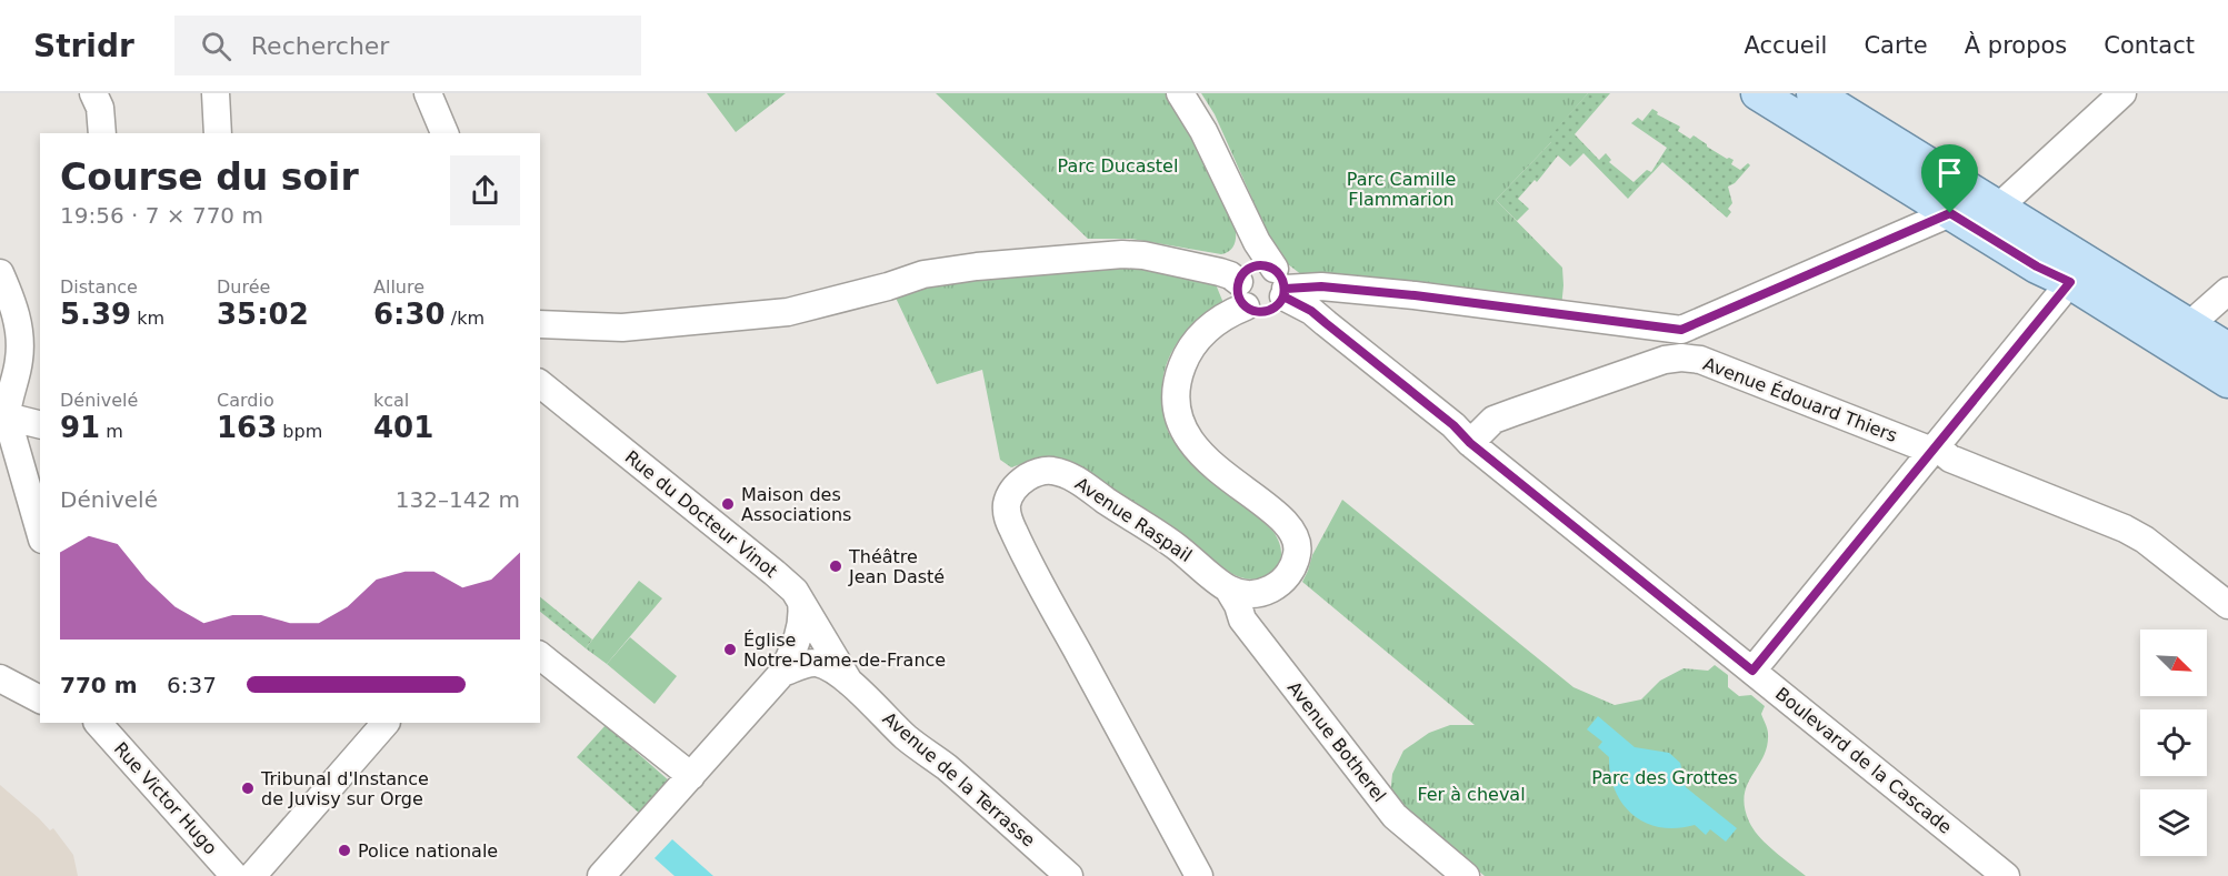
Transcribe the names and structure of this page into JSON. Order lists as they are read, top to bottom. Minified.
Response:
{"streets":{"street":["Avenue Édouard Thiers","Rue du Docteur Vinot","Avenue Raspail","Avenue Botherel","Boulevard de la Cascade","Avenue de la Terrasse","Rue Victor Hugo"]},"crossings":[["Avenue Édouard Thiers","Boulevard de la Cascade"],["Rue du Docteur Vinot","Avenue de la Terrasse"],["Avenue Raspail","Avenue Botherel"]],"parks":["Parc Ducastel","Parc Camille Flammarion","Parc des Grottes","Fer à cheval"],"places":["Maison des Associations","Théâtre Jean Dasté","Église Notre-Dame-de-France","Tribunal d'Instance de Juvisy sur Orge","Police nationale"],"north":"bottom right","page":{"header":"Stridr","search":"Rechercher","nav":["Accueil","Carte","À propos","Contact"],"heading":["Course du soir","19:56 · 7 × 770 m"],"stats":[["Distance","5.39 km"],["Durée","35:02"],["Allure","6:30 /km"],["Dénivelé","91 m"],["Cardio","163 bpm"],["kcal","401"]],"chart":["Dénivelé","132–142 m"],"list":[{"name":"770 m","note":"6:37"}]}}
